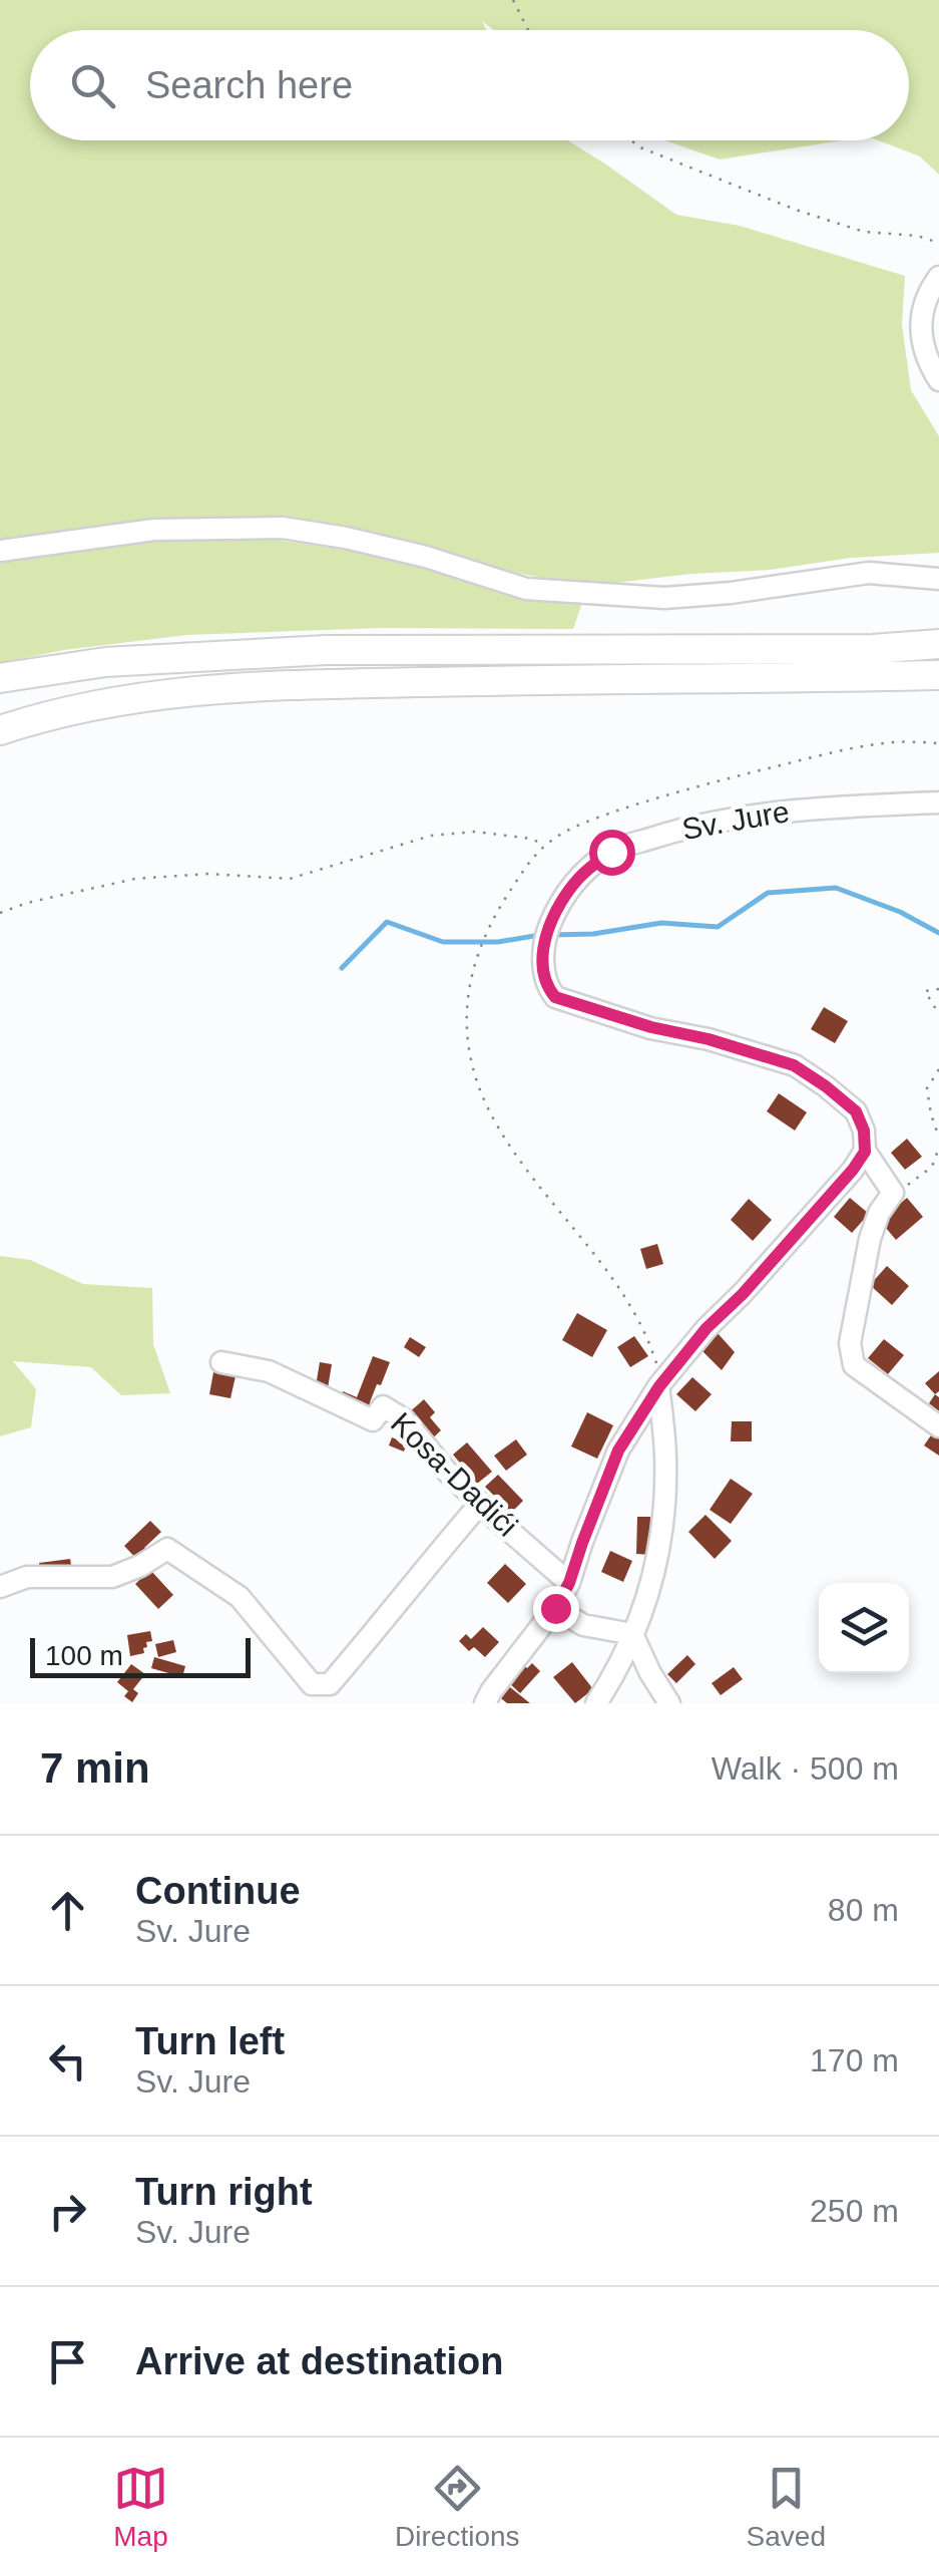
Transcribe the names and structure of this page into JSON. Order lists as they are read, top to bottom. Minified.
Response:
{"streets":{"street":["Sv. Jure","Kosa-Dadići"]},"scale_bar":"100 m","page":{"search":"Search here","scale":"100 m","heading":["7 min","Walk · 500 m"],"list":[["Continue","Sv. Jure","80 m"],["Turn left","Sv. Jure","170 m"],["Turn right","Sv. Jure","250 m"],"Arrive at destination"],"nav":["Map","Directions","Saved"]}}
